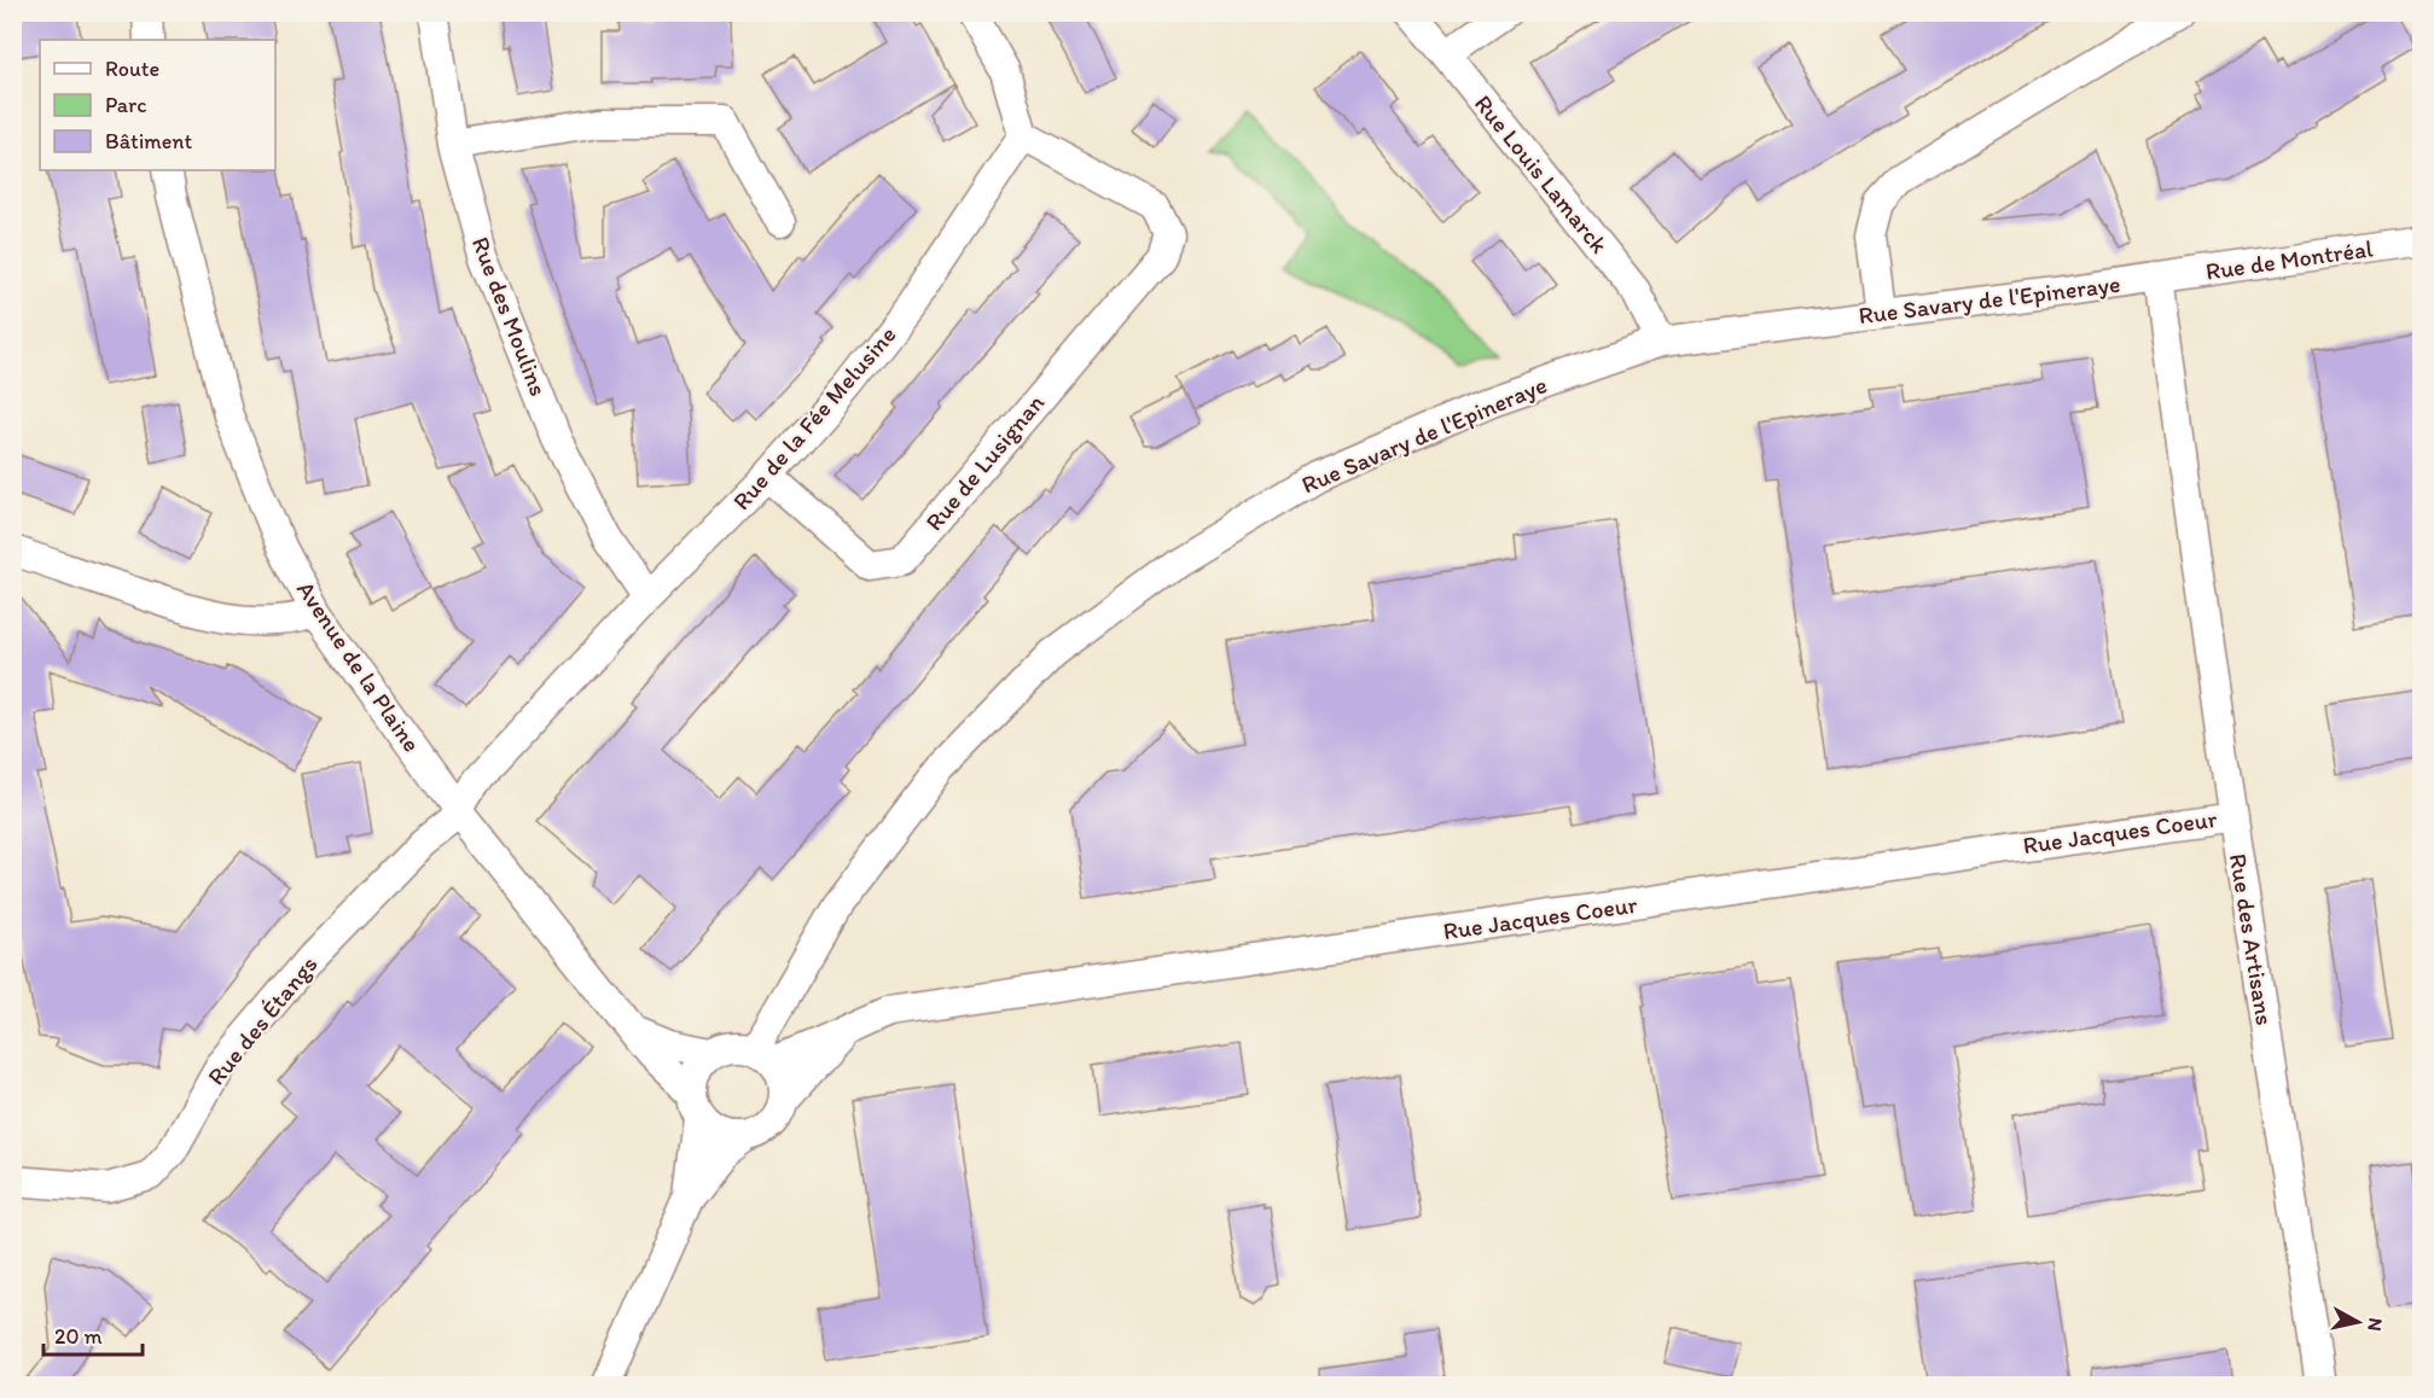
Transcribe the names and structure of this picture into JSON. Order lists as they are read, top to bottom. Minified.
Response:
{"streets":{"street":["Rue Louis Lamarck","Rue de Montréal","Rue Savary de l'Epineraye","Rue des Moulins","Rue de la Fée Melusine","Rue de Lusignan","Avenue de la Plaine","Rue Jacques Coeur","Rue des Artisans","Rue des Étangs"]},"crossings":[["Rue Louis Lamarck","Rue Savary de l'Epineraye"],["Rue de Montréal","Rue Savary de l'Epineraye"],["Rue de Montréal","Rue des Artisans"],["Rue Savary de l'Epineraye","Avenue de la Plaine"],["Rue Savary de l'Epineraye","Rue Jacques Coeur"],["Rue Savary de l'Epineraye","Rue des Artisans"],["Rue des Moulins","Rue de la Fée Melusine"],["Rue de la Fée Melusine","Rue de Lusignan"],["Rue de la Fée Melusine","Avenue de la Plaine"],["Rue de la Fée Melusine","Rue des Étangs"],["Avenue de la Plaine","Rue Jacques Coeur"],["Avenue de la Plaine","Rue des Étangs"],["Rue Jacques Coeur","Rue des Artisans"]],"legend":["Route","Parc","Bâtiment"],"scale_bar":"20 m","north":"right"}
